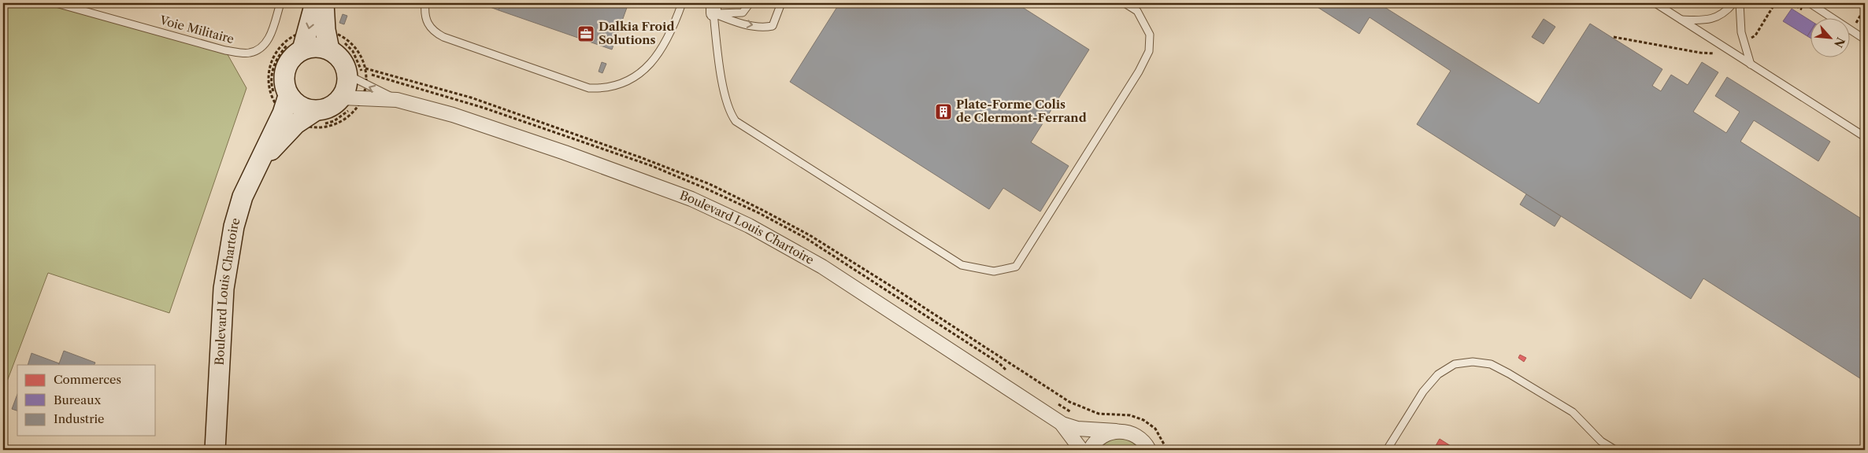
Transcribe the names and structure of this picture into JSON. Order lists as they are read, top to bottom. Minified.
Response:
{"streets":{"main road":["Boulevard Louis Chartoire"],"lane":["Voie Militaire"]},"places":{"office":["Dalkia Froid Solutions"],"building":["Plate-Forme Colis de Clermont-Ferrand"]},"legend":["Commerces","Bureaux","Industrie"],"north":"bottom right"}
